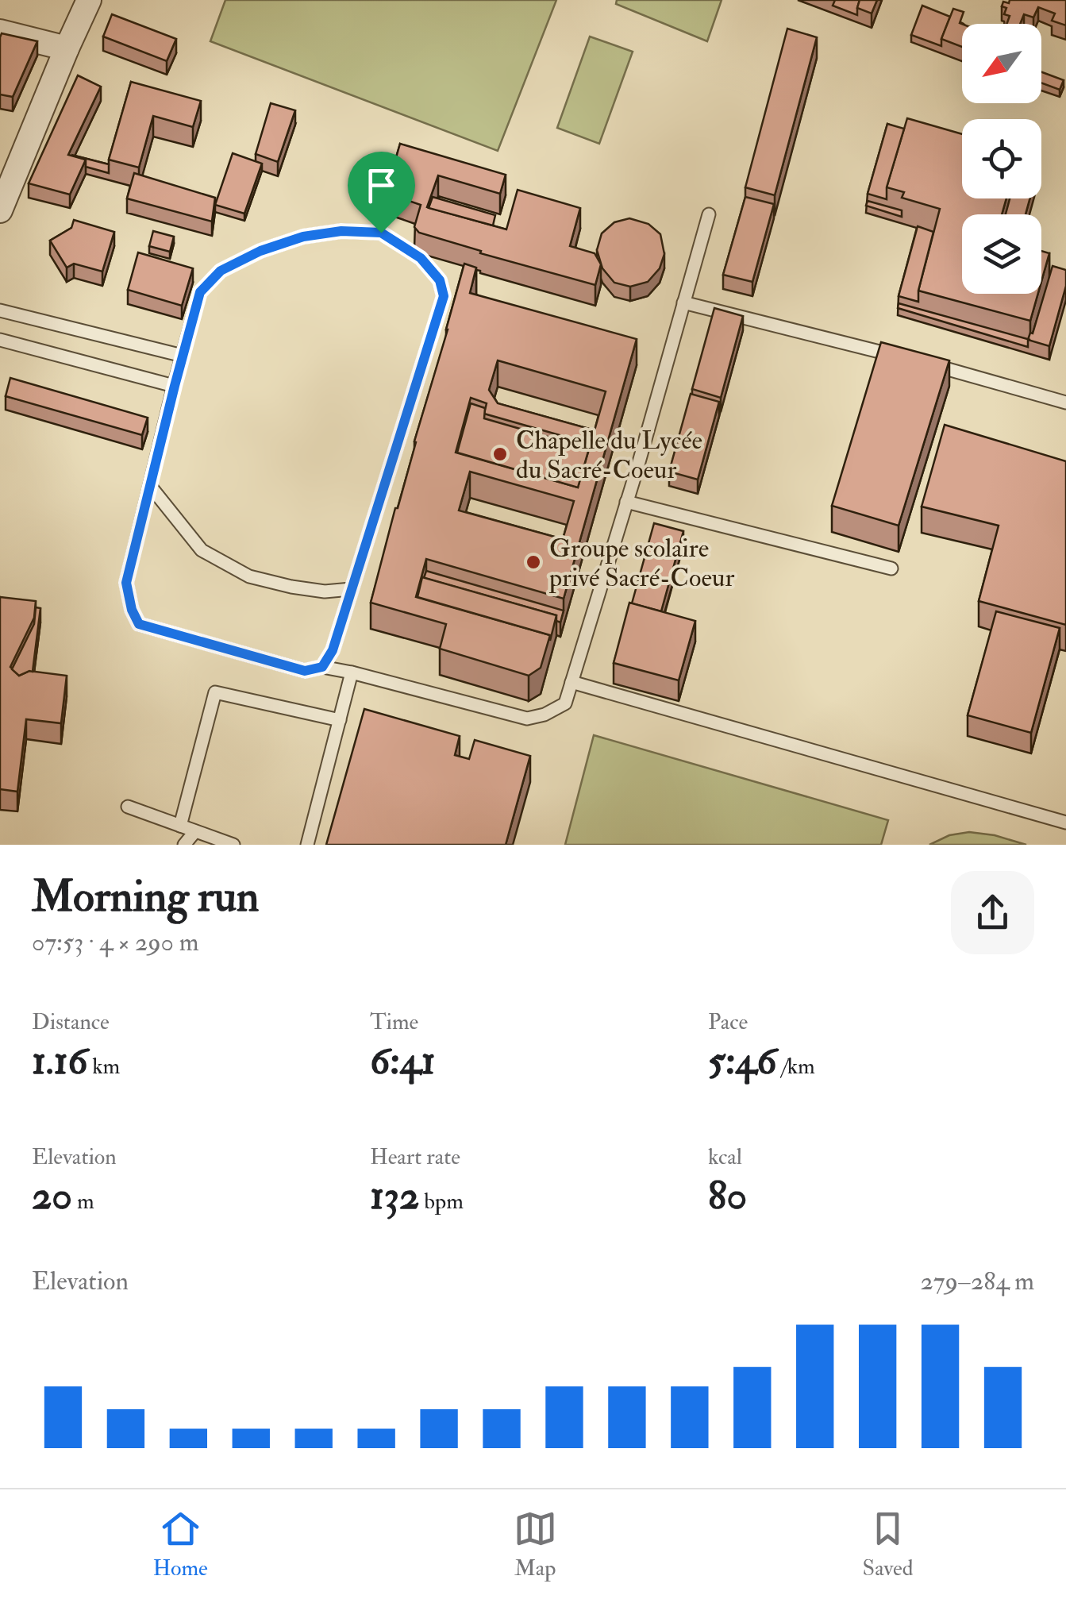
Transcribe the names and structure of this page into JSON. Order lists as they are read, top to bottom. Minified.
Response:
{"places":["Chapelle du Lycée du Sacré-Coeur","Groupe scolaire privé Sacré-Coeur"],"north":"bottom left","page":{"heading":["Morning run","07:53 · 4 × 290 m"],"stats":[["Distance","1.16 km"],["Time","6:41"],["Pace","5:46 /km"],["Elevation","20 m"],["Heart rate","132 bpm"],["kcal","80"]],"chart":["Elevation","279–284 m"],"tabs":["Home","Map","Saved"]}}
